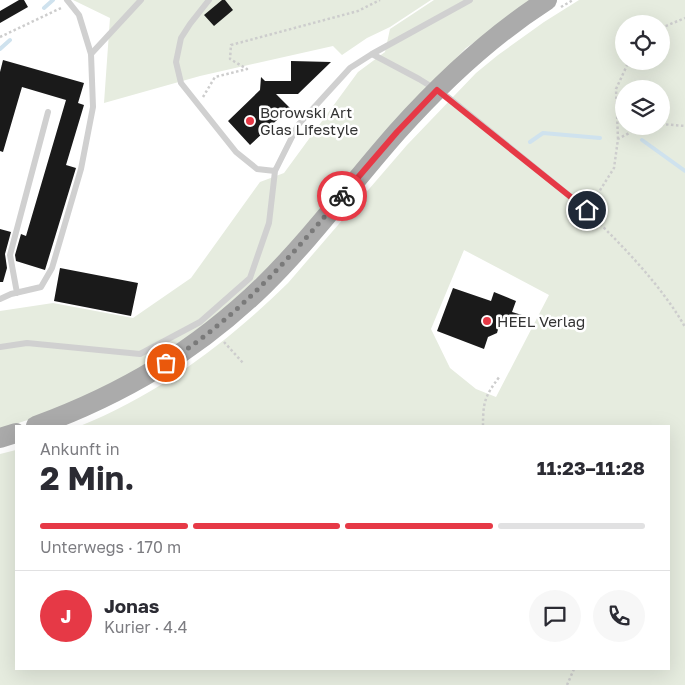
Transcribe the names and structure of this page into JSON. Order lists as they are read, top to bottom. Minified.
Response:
{"places":["Borowski Art Glas Lifestyle","HEEL Verlag"],"page":{"heading":["2 Min.","Ankunft in","11:23–11:28"],"panel":["Jonas","Kurier · 4.4"],"bar":"Unterwegs · 170 m","round":"J"}}
